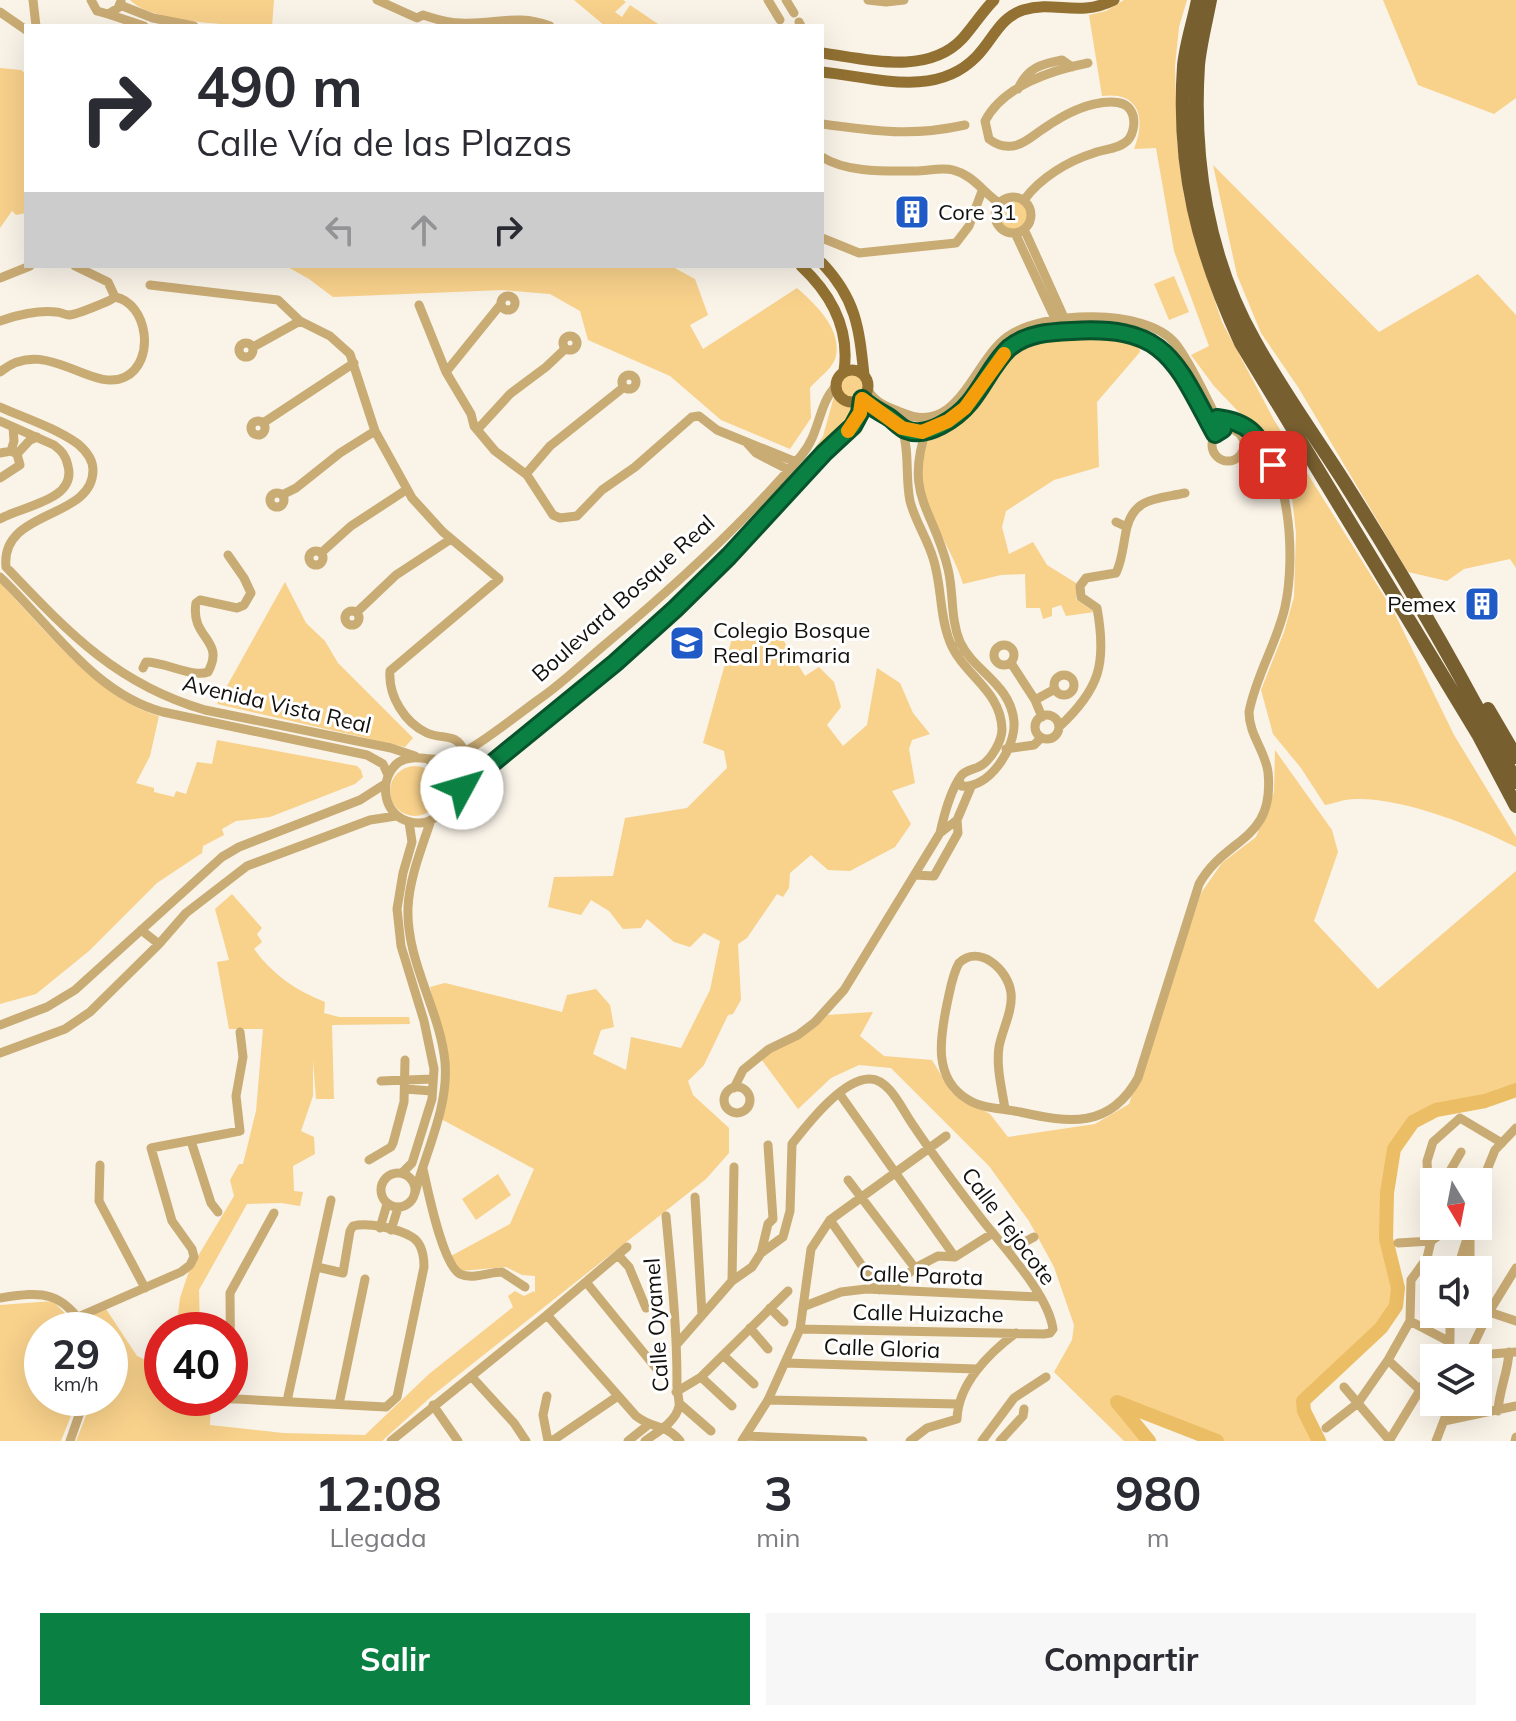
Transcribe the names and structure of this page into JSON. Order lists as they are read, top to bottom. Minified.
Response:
{"streets":{"street":["Boulevard Bosque Real","Avenida Vista Real","Calle Tejocote","Calle Parota","Calle Huizache","Calle Oyamel","Calle Gloria"]},"crossings":[["Boulevard Bosque Real","Avenida Vista Real"],["Calle Tejocote","Calle Parota"],["Calle Tejocote","Calle Huizache"]],"places":{"building":["Core 31","Pemex"],"school or university":["Colegio Bosque Real Primaria"]},"north":"bottom","page":{"turn":["490 m","Calle Vía de las Plazas"],"speed":"29 km/h","limit":"40","eta":["12:08","Llegada","3","min","980","m"],"buttons":["Salir","Compartir"]}}
